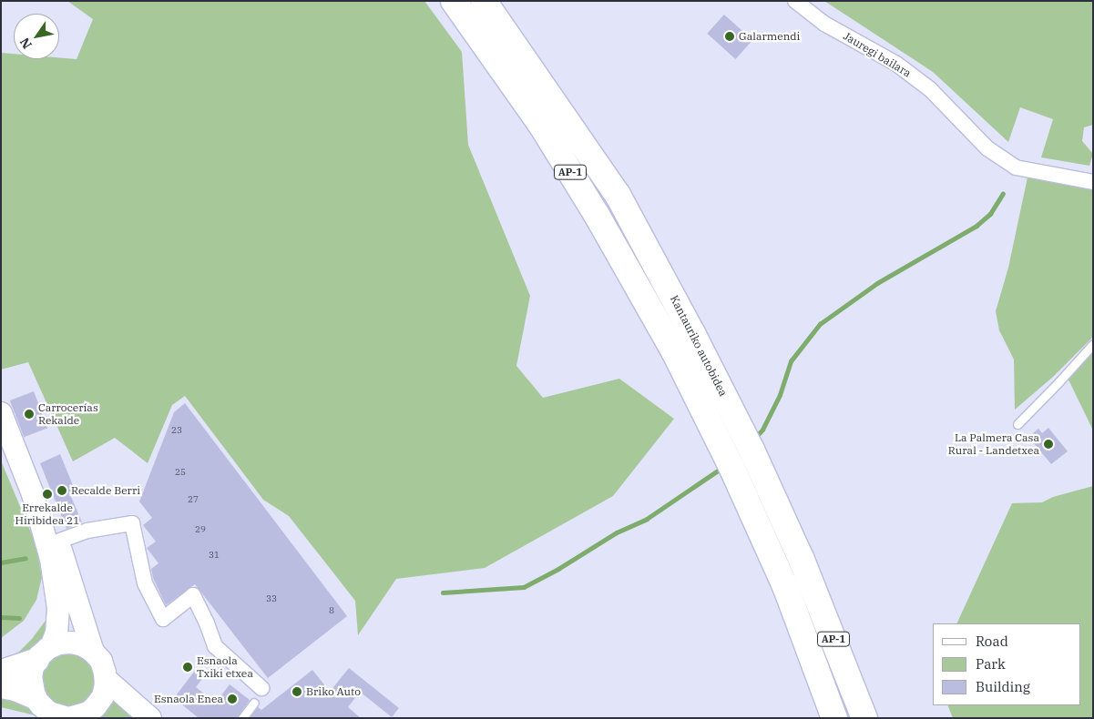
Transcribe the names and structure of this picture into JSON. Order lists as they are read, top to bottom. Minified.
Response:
{"streets":{"highway":["AP-1","Kantauriko autobidea"],"street":["Jauregi bailara"]},"places":["Galarmendi","Carrocerías Rekalde","La Palmera Casa Rural - Landetxea","Recalde Berri","Errekalde Hiribidea 21","Esnaola Txiki etxea","Briko Auto","Esnaola Enea"],"house_numbers":["23","25","27","29","31","33","8"],"legend":["Road","Park","Building"],"north":"bottom left"}
